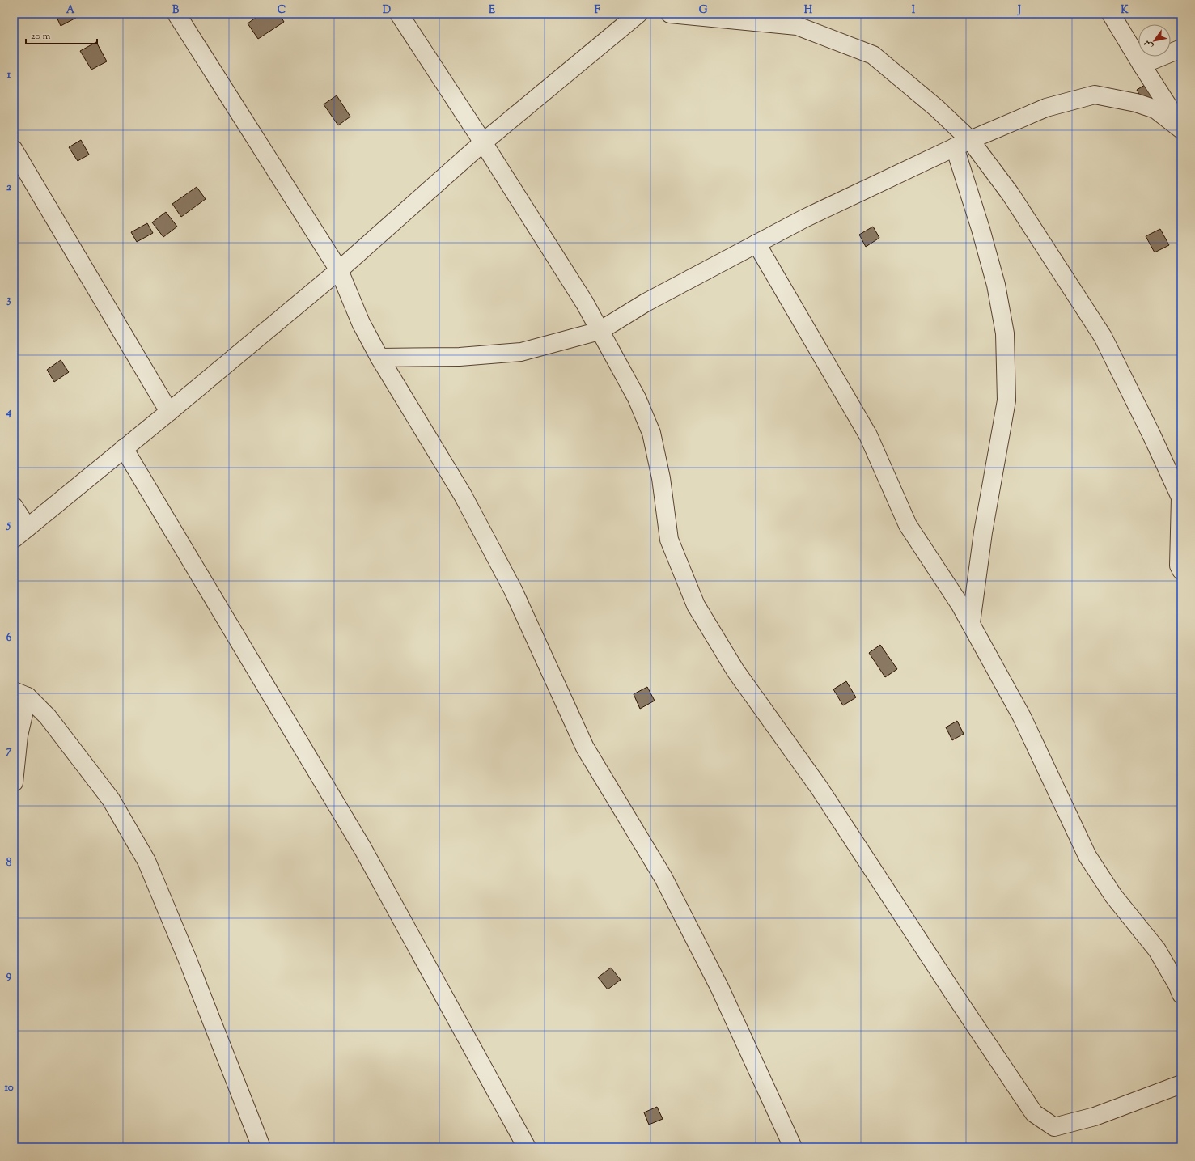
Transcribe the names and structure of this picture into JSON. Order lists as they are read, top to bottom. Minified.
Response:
{"scale_bar":"20 m","north":"bottom left","grid":{"columns":["A","B","C","D","E","F","G","H","I","J","K"],"rows":["1","2","3","4","5","6","7","8","9","10"]}}
